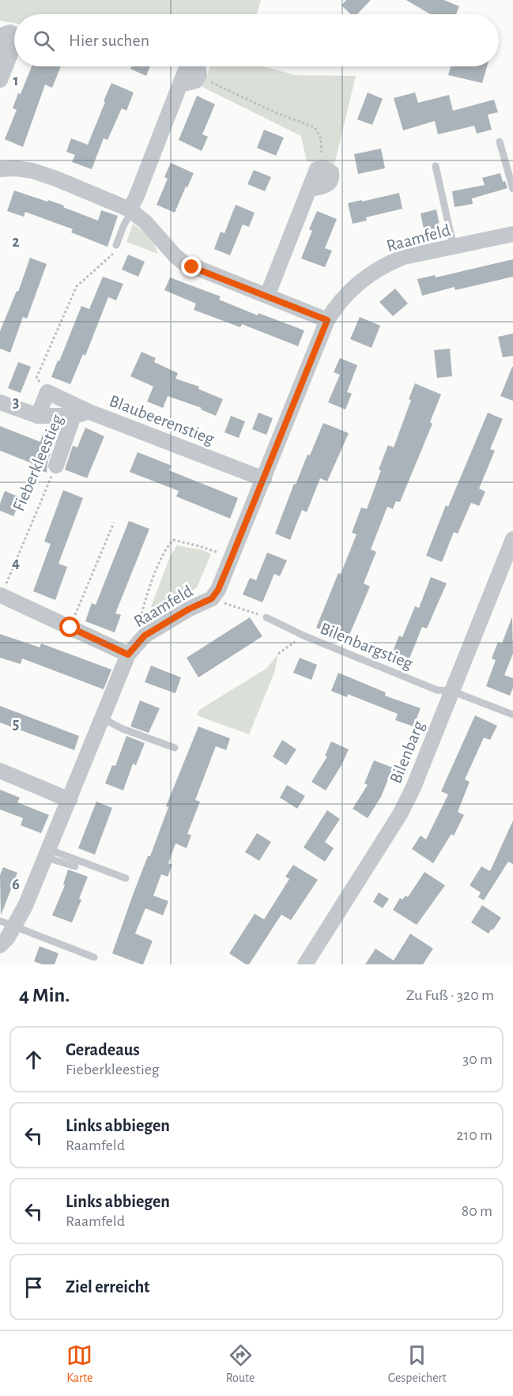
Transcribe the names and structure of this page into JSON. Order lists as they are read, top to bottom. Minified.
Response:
{"streets":{"street":["Raamfeld","Blaubeerenstieg","Fieberkleestieg","Bilenbarg"],"lane":["Bilenbargstieg"]},"crossings":[["Raamfeld","Blaubeerenstieg"],["Blaubeerenstieg","Fieberkleestieg"],["Bilenbargstieg","Bilenbarg"]],"page":{"search":"Hier suchen","heading":["4 Min.","Zu Fuß · 320 m"],"list":[["Geradeaus","Fieberkleestieg","30 m"],["Links abbiegen","Raamfeld","210 m"],["Links abbiegen","Raamfeld","80 m"],"Ziel erreicht"],"nav":["Karte","Route","Gespeichert"]},"grid":{"rows":["1","2","3","4","5","6"]}}
